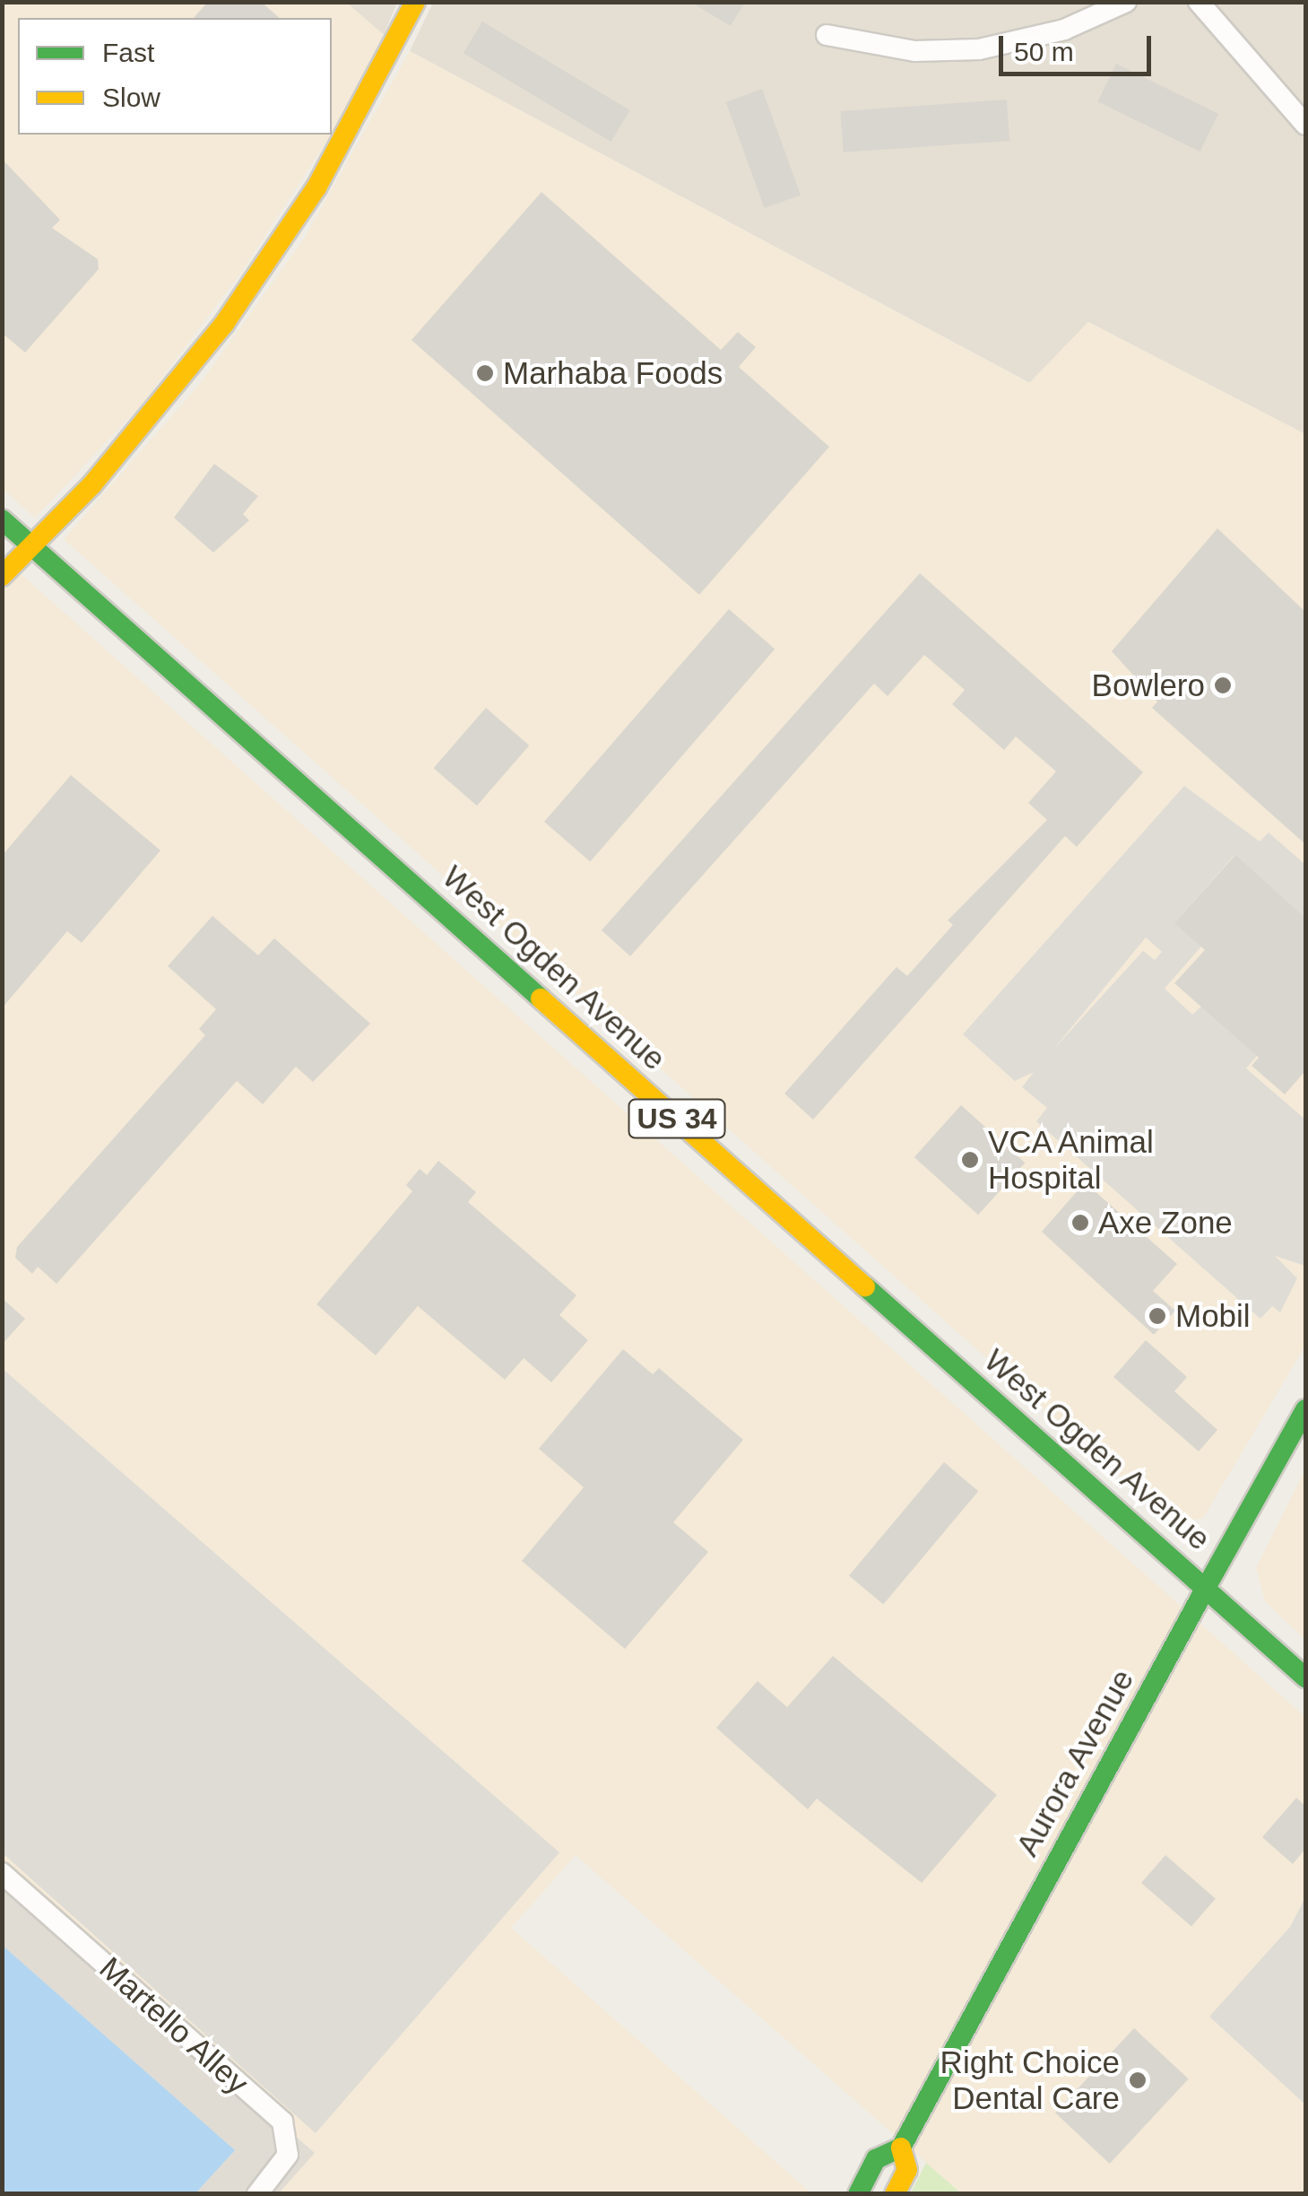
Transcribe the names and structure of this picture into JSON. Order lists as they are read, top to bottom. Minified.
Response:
{"streets":{"main road":["West Ogden Avenue","US 34","Aurora Avenue"],"street":["Martello Alley"]},"crossings":[["West Ogden Avenue","Aurora Avenue"]],"places":["Marhaba Foods","Bowlero","VCA Animal Hospital","Axe Zone","Mobil","Right Choice Dental Care"],"legend":["Fast","Slow"],"scale_bar":"50 m"}
